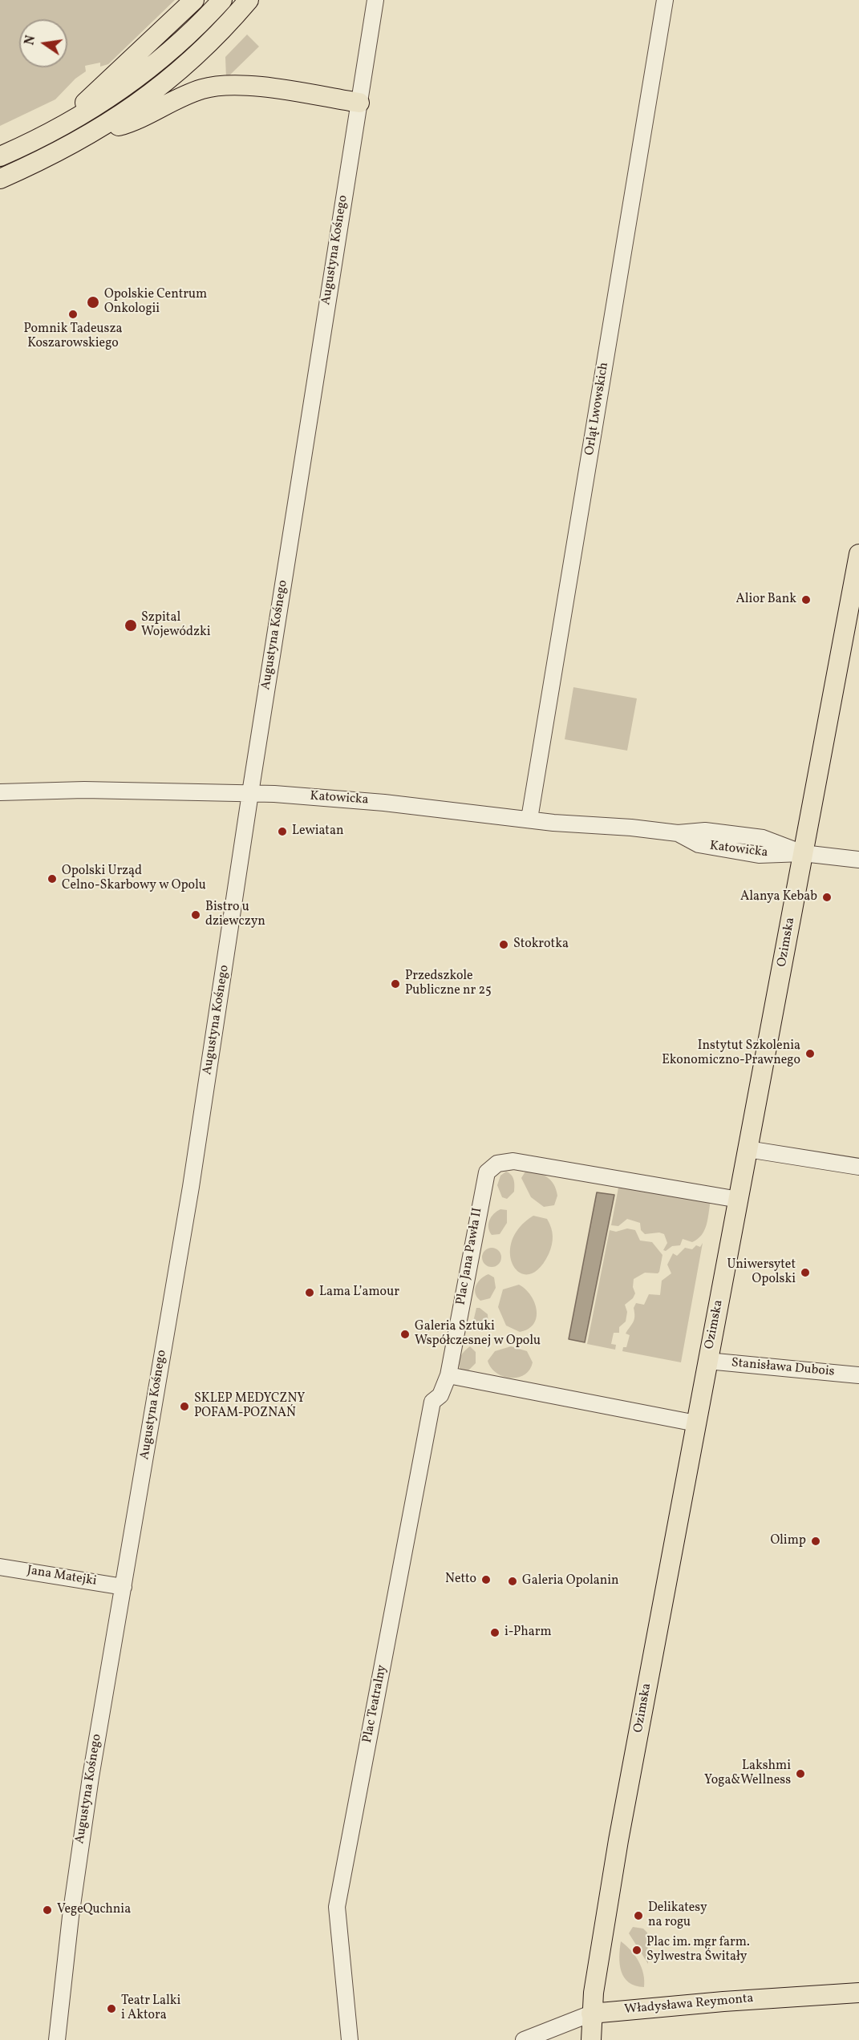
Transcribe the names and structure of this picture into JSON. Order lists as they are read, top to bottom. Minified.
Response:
{"streets":{"main road":["Ozimska","Władysława Reymonta"],"street":["Augustyna Kośnego","Orląt Lwowskich","Katowicka","Plac Jana Pawła II","Stanisława Dubois","Jana Matejki","Plac Teatralny"]},"crossings":[["Augustyna Kośnego","Katowicka"],["Augustyna Kośnego","Jana Matejki"],["Orląt Lwowskich","Katowicka"],["Katowicka","Ozimska"],["Ozimska","Plac Jana Pawła II"],["Ozimska","Stanisława Dubois"],["Ozimska","Władysława Reymonta"],["Plac Jana Pawła II","Plac Teatralny"]],"places":["Opolskie Centrum Onkologii","Pomnik Tadeusza Koszarowskiego","Alior Bank","Szpital Wojewódzki","Lewiatan","Opolski Urząd Celno-Skarbowy w Opolu","Alanya Kebab","Bistro u dziewczyn","Stokrotka","Przedszkole Publiczne nr 25","Instytut Szkolenia Ekonomiczno-Prawnego","Uniwersytet Opolski","Lama L’amour","Galeria Sztuki Współczesnej w Opolu","SKLEP MEDYCZNY POFAM-POZNAŃ","Olimp","Netto","Galeria Opolanin","i-Pharm","Lakshmi Yoga&Wellness","VegeQuchnia","Delikatesy na rogu","Plac im. mgr farm. Sylwestra Świtały","Teatr Lalki i Aktora"],"north":"left"}
